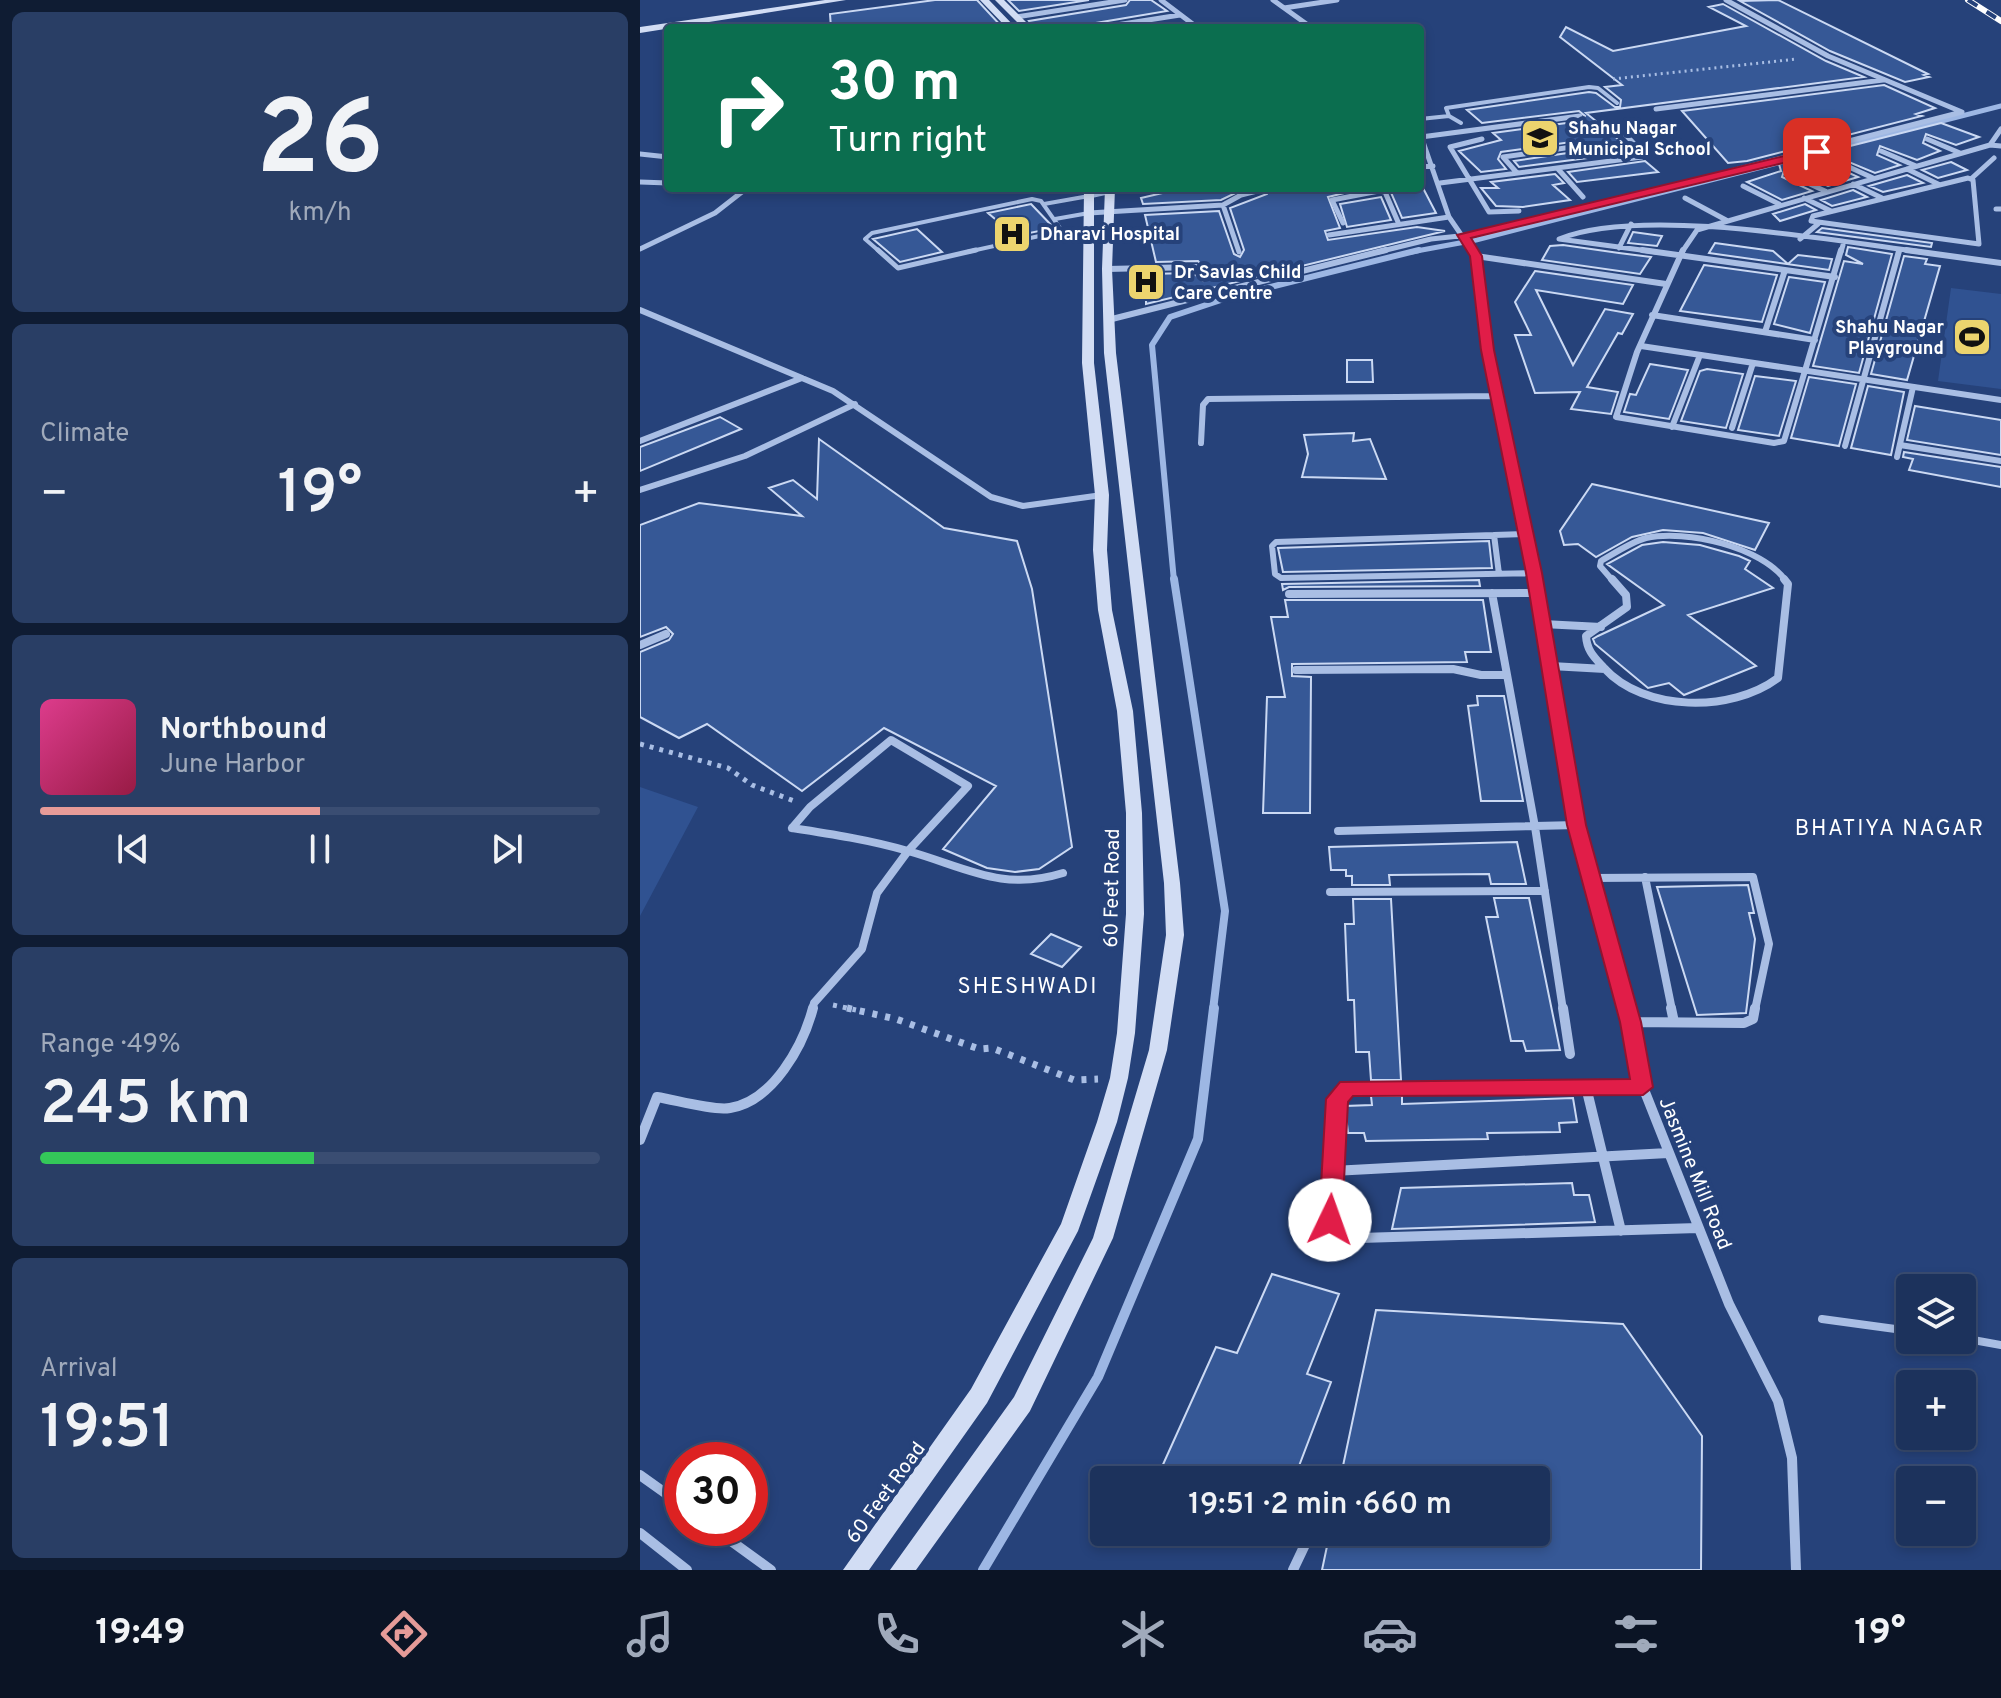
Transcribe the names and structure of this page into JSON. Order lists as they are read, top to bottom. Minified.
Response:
{"streets":{"main road":["60 Feet Road"],"street":["Jasmine Mill Road"]},"districts":["BHATIYA NAGAR","SHESHWADI"],"places":{"school or university":["Shahu Nagar Municipal School"],"hospital":["Dharavi Hospital","Dr Savlas Child Care Centre"],"sports":["Shahu Nagar Playground"]},"page":{"tile":[["26","km/h"],"Climate",["Range · 49%","245 km"],["Arrival","19:51"]],"turn":["30 m","Turn right"],"heat":["−","19°","+"],"song":["Northbound","June Harbor"],"map_buttons":["+","−"],"limit":"30","trip":"19:51 · 2 min · 660 m","tabs":["19:49","19°"]}}
